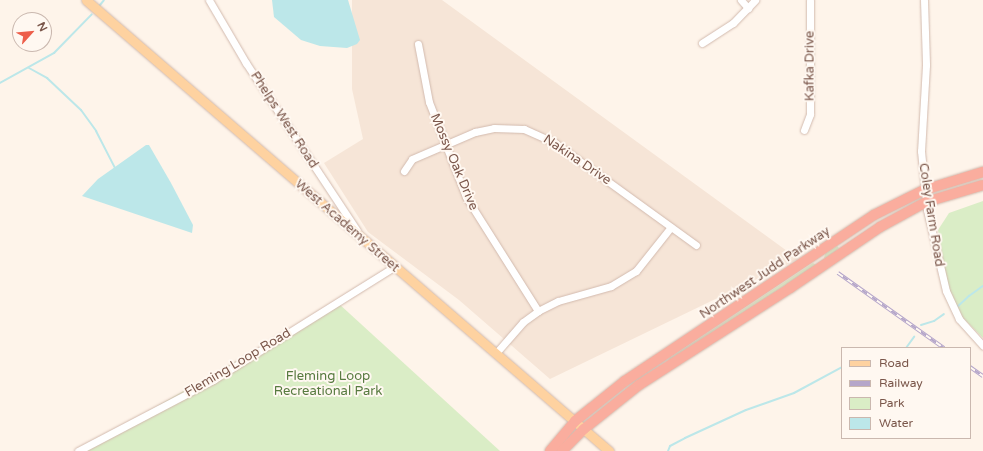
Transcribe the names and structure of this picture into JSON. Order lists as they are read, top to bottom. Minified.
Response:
{"streets":{"highway":["Northwest Judd Parkway"],"main road":["West Academy Street"],"street":["Kafka Drive","Phelps West Road","Nakina Drive","Mossy Oak Drive","Coley Farm Road","Fleming Loop Road"]},"crossings":[["Phelps West Road","West Academy Street"],["Nakina Drive","Mossy Oak Drive"],["Coley Farm Road","Northwest Judd Parkway"],["West Academy Street","Northwest Judd Parkway"],["West Academy Street","Fleming Loop Road"]],"parks":["Fleming Loop Recreational Park"],"legend":["Road","Railway","Park","Water"],"north":"top right"}
